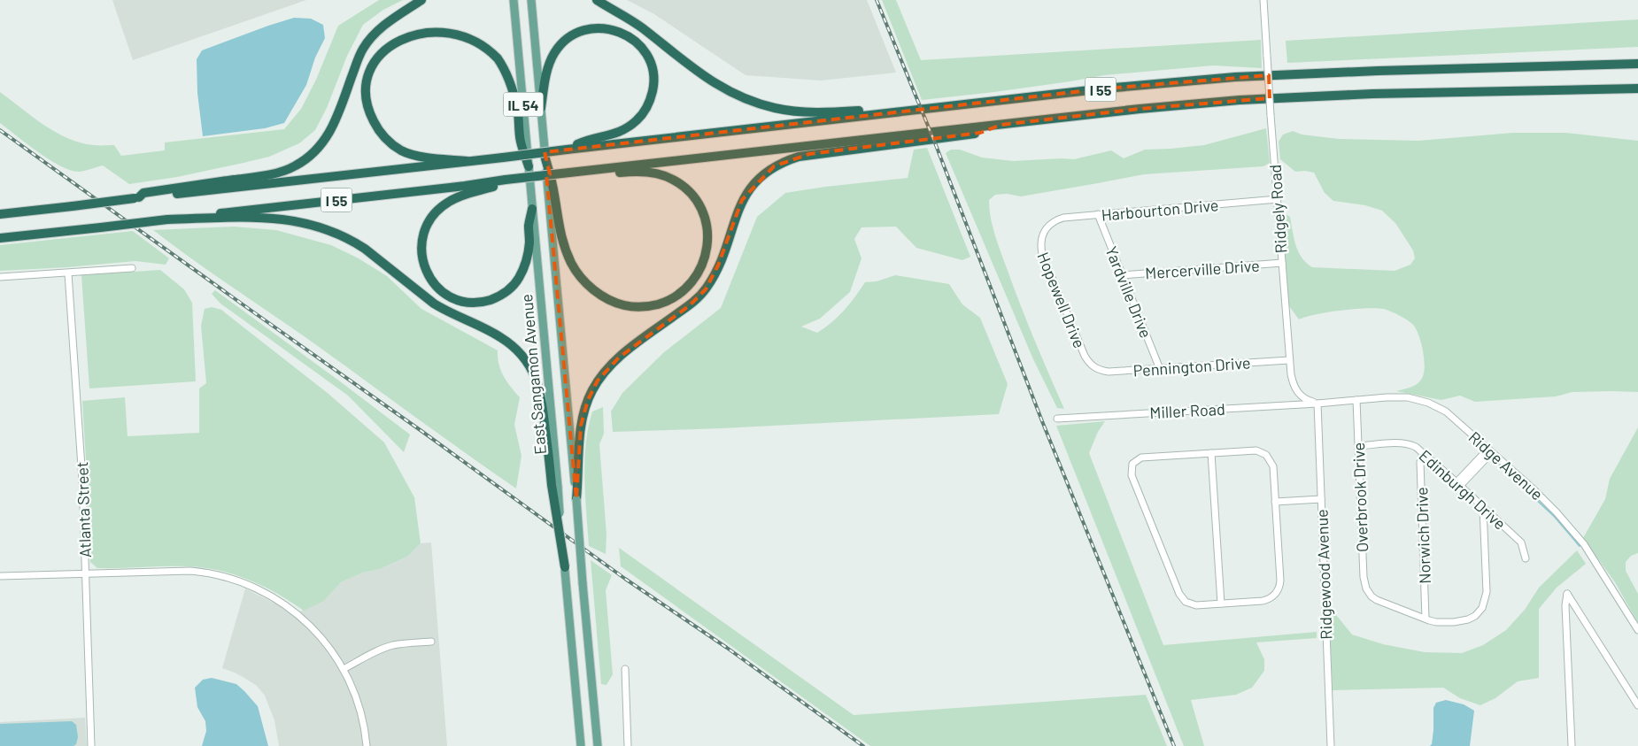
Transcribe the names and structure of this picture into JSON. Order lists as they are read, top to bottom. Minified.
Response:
{"streets":{"highway":["I 55"],"main road":["IL 54","East Sangamon Avenue"],"street":["Ridgely Road","Harbourton Drive","Mercerville Drive","Yardville Drive","Hopewell Drive","Pennington Drive","Miller Road","Ridge Avenue","Edinburgh Drive","Overbrook Drive","Atlanta Street","Norwich Drive","Ridgewood Avenue"]},"crossings":[["Ridgely Road","Harbourton Drive"],["Ridgely Road","Mercerville Drive"],["Ridgely Road","Pennington Drive"],["Ridgely Road","Miller Road"],["Ridgely Road","Ridge Avenue"],["Ridgely Road","Ridgewood Avenue"],["Harbourton Drive","Yardville Drive"],["Harbourton Drive","Hopewell Drive"],["Mercerville Drive","Yardville Drive"],["Yardville Drive","Pennington Drive"],["Hopewell Drive","Pennington Drive"],["Miller Road","Ridge Avenue"],["Miller Road","Ridgewood Avenue"],["Ridge Avenue","Overbrook Drive"],["Ridge Avenue","Ridgewood Avenue"],["Edinburgh Drive","Overbrook Drive"],["Edinburgh Drive","Norwich Drive"],["Overbrook Drive","Norwich Drive"]]}
